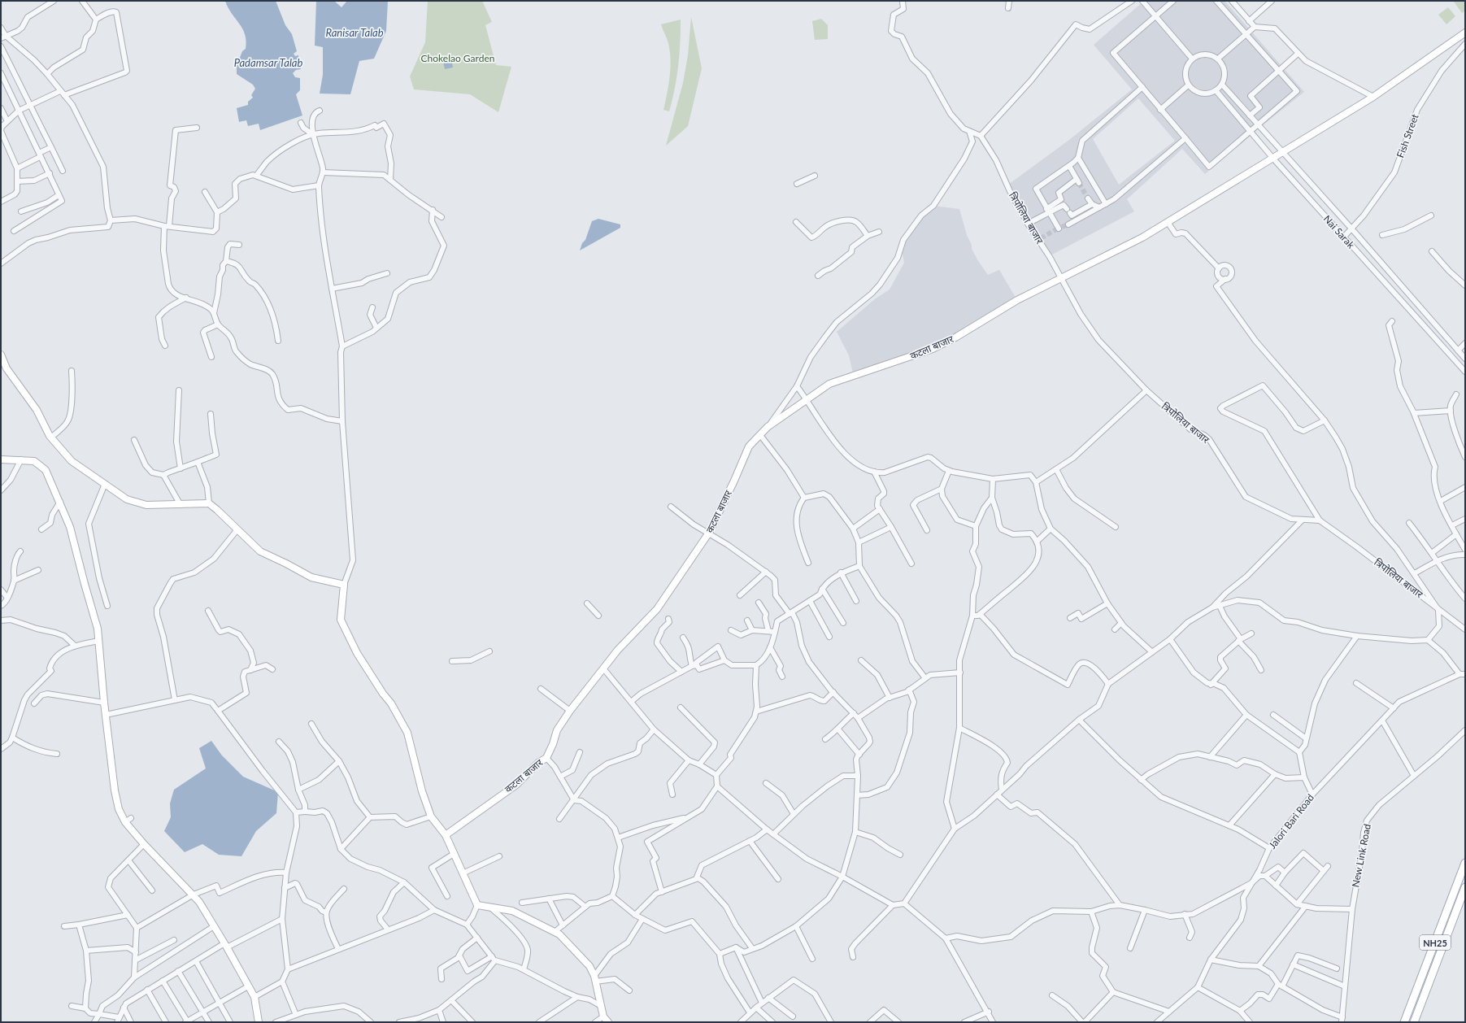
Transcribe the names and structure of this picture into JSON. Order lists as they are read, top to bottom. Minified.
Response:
{"streets":{"main road":["NH25"],"street":["Fish Street","त्रिपोलिया बाजार","Nai Sarak","कटला बाजार","Jalori Bari Road","New Link Road"]},"crossings":[["Fish Street","Nai Sarak"],["त्रिपोलिया बाजार","कटला बाजार"],["Nai Sarak","कटला बाजार"]],"water":["Ranisar Talab","Padamsar Talab"],"parks":["Chokelao Garden"]}
